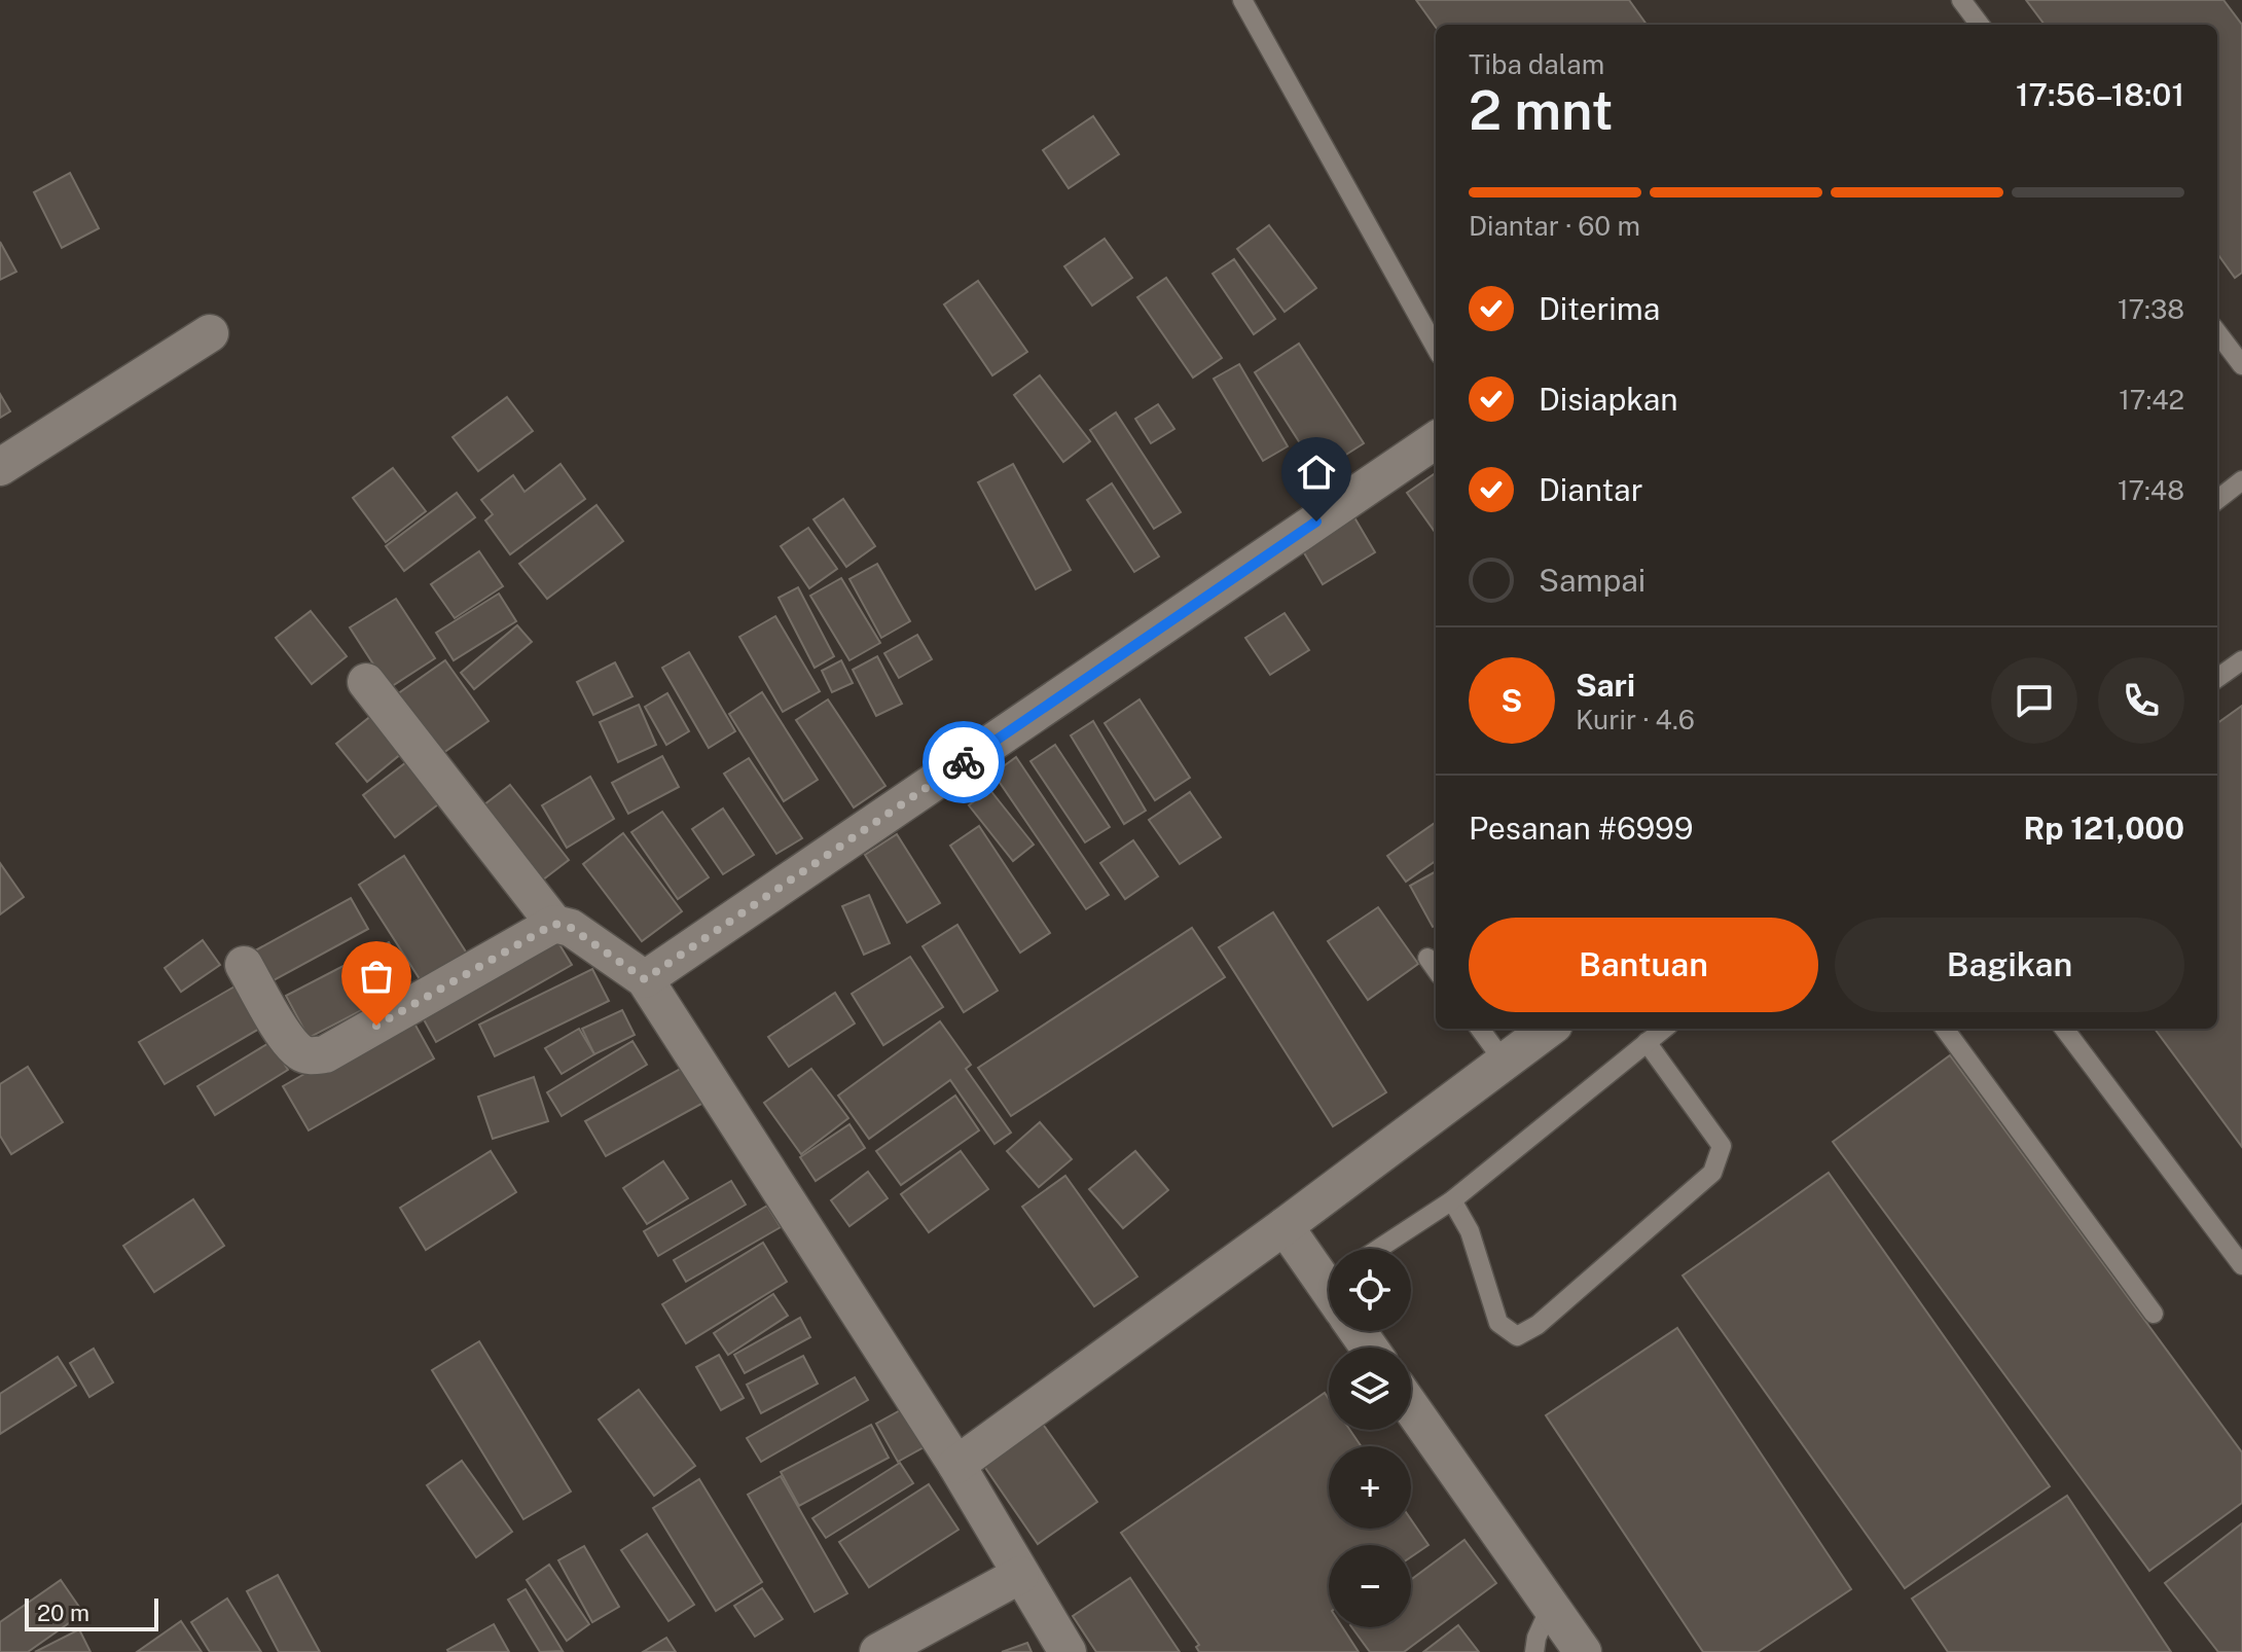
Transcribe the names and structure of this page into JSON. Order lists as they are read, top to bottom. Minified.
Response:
{"scale_bar":"20 m","page":{"heading":["2 mnt","Tiba dalam","17:56–18:01"],"panel":["Sari","Kurir · 4.6","Pesanan #6999","Rp 121,000"],"bar":"Diantar · 60 m","list":[["Diterima","17:38"],["Disiapkan","17:42"],["Diantar","17:48"],"Sampai"],"round":"S","buttons":["Bantuan","Bagikan"],"map_buttons":["+","−"],"scale":"20 m"}}
